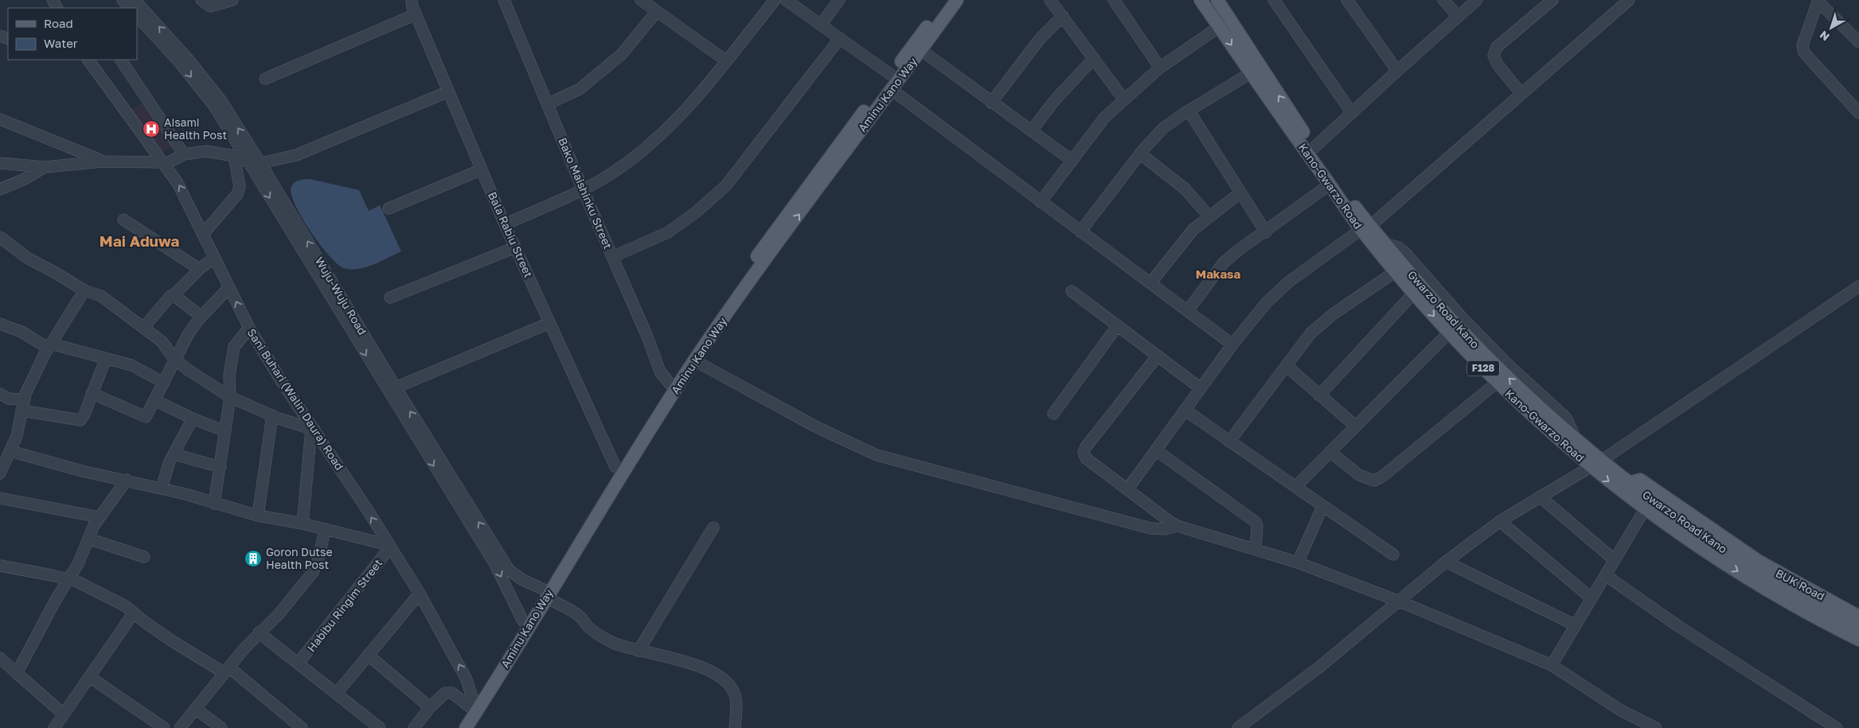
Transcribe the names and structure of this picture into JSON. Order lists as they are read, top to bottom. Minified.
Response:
{"streets":{"main road":["Aminu Kano Way","Kano-Gwarzo Road","Gwarzo Road Kano","F128"],"street":["Bako Maishinku Street","Bala Rabiu Street","Wuju-Wuju Road","Sani Buhari (Walin Daura) Road","Habibu Ringim Street"]},"crossings":[["Aminu Kano Way","Bako Maishinku Street"],["Aminu Kano Way","Bala Rabiu Street"],["Aminu Kano Way","Wuju-Wuju Road"],["Aminu Kano Way","Sani Buhari (Walin Daura) Road"],["Kano-Gwarzo Road","Gwarzo Road Kano"],["Sani Buhari (Walin Daura) Road","Habibu Ringim Street"]],"one_way":["Kano-Gwarzo Road"],"districts":["Mai Aduwa","Makasa"],"places":{"hospital":["Aisami Health Post"],"building":["Goron Dutse Health Post"]},"legend":["Road","Water"],"north":"bottom left"}
